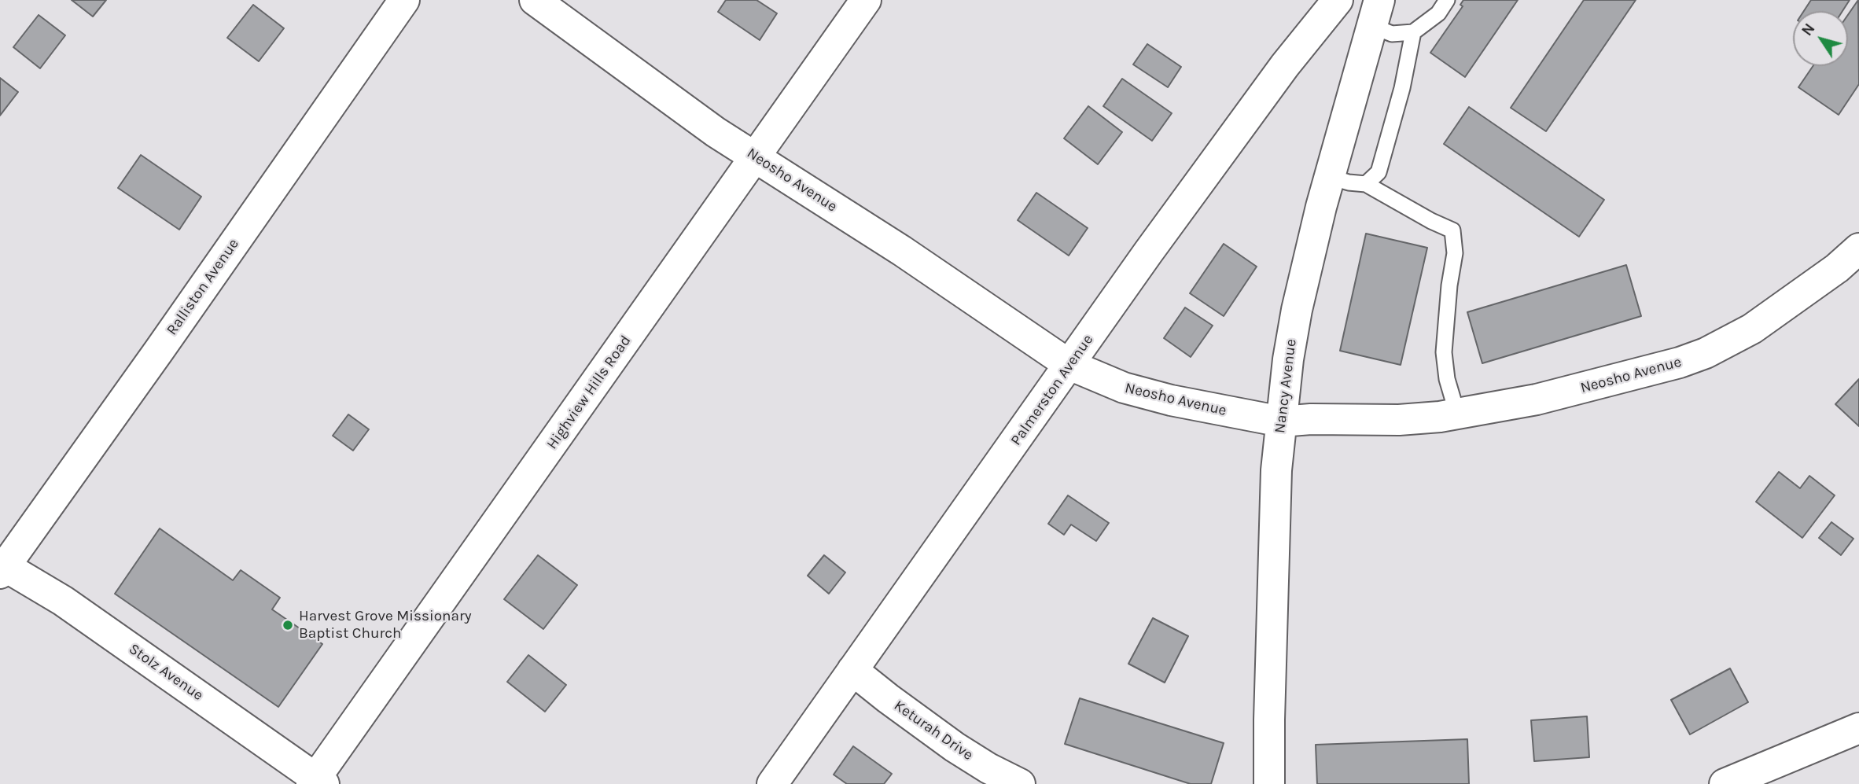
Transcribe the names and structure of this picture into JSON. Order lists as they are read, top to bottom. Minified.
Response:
{"streets":{"street":["Neosho Avenue","Ralliston Avenue","Nancy Avenue","Palmerston Avenue","Highview Hills Road","Stolz Avenue","Keturah Drive"]},"crossings":[["Neosho Avenue","Nancy Avenue"],["Neosho Avenue","Palmerston Avenue"],["Neosho Avenue","Highview Hills Road"],["Ralliston Avenue","Stolz Avenue"],["Palmerston Avenue","Keturah Drive"],["Highview Hills Road","Stolz Avenue"]],"places":["Harvest Grove Missionary Baptist Church"],"north":"top left"}
